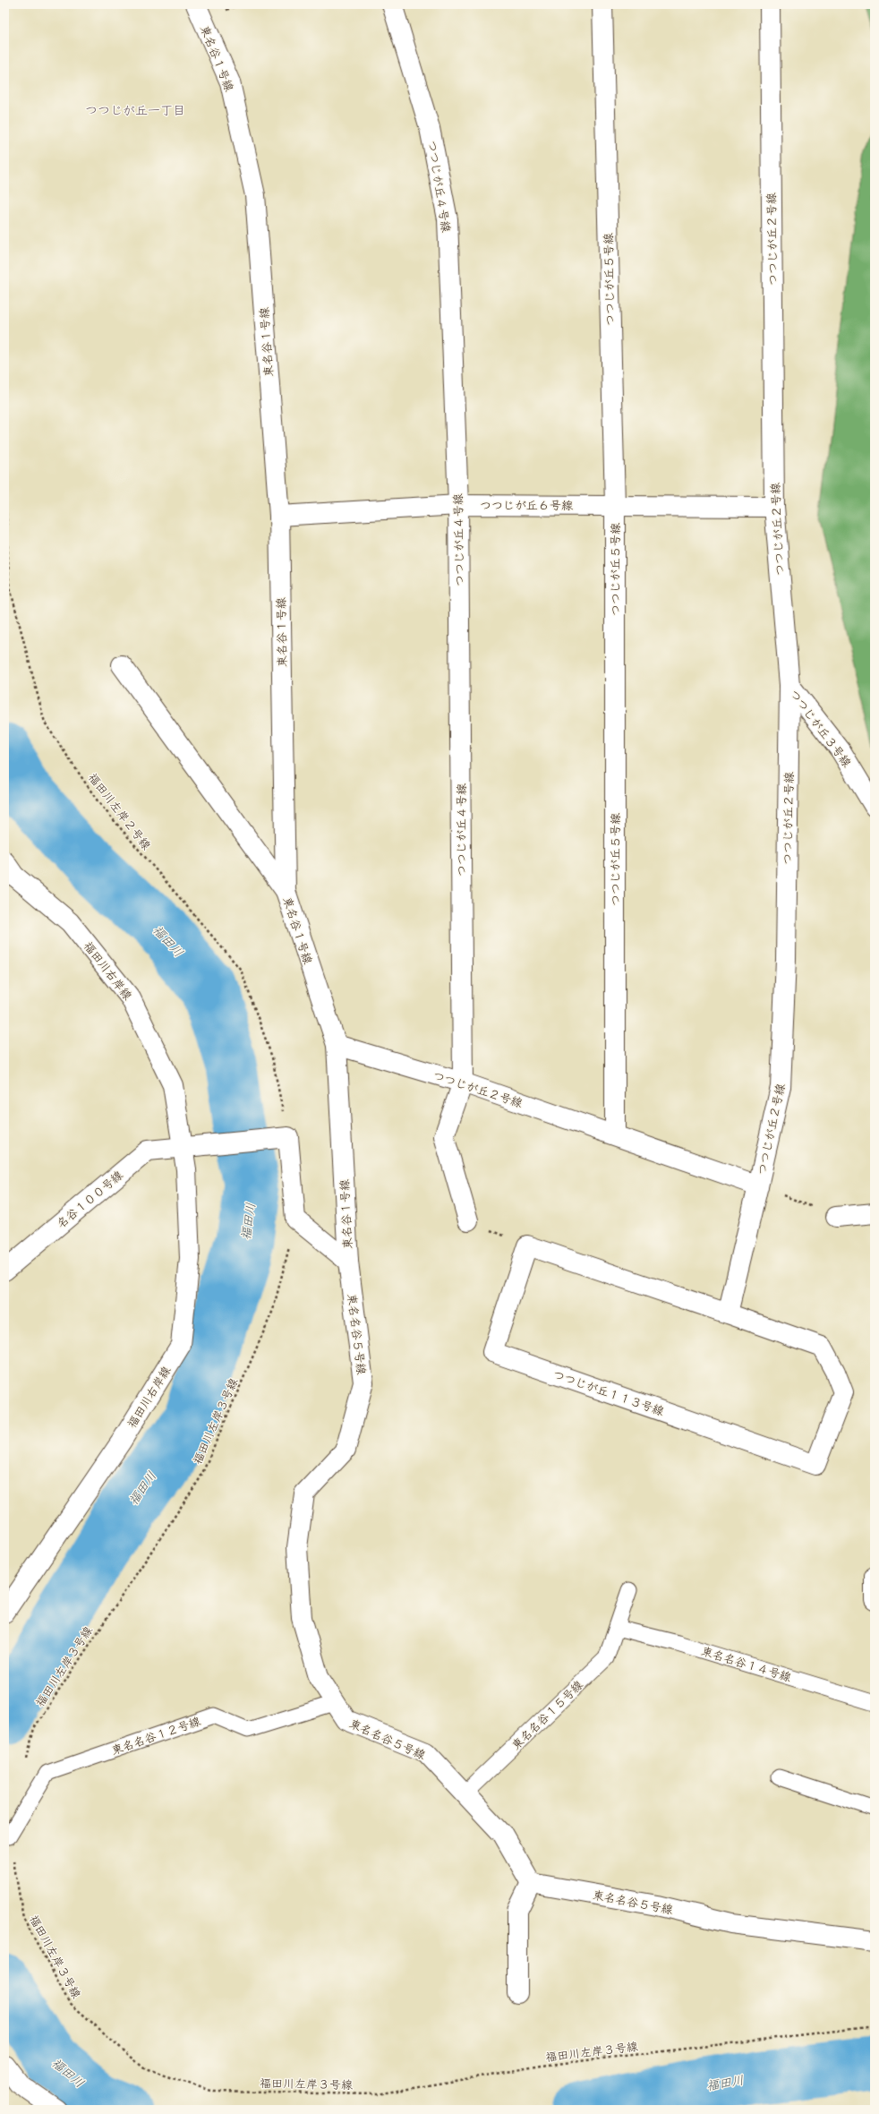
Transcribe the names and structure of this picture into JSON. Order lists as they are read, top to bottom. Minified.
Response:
{"streets":{"street":["東名谷１号線","つつじが丘４号線","つつじが丘２号線","つつじが丘５号線","つつじが丘６号線","つつじが丘３号線","福田川右岸線","名谷１００号線","東名名谷５号線","つつじが丘１１３号線"],"lane":["東名名谷１４号線","東名名谷１５号線","東名名谷１２号線"],"path":["福田川左岸２号線","福田川左岸３号線"]},"crossings":[["東名谷１号線","つつじが丘２号線"],["東名谷１号線","つつじが丘６号線"],["東名谷１号線","東名名谷５号線"],["つつじが丘４号線","つつじが丘２号線"],["つつじが丘４号線","つつじが丘６号線"],["つつじが丘２号線","つつじが丘５号線"],["つつじが丘２号線","つつじが丘６号線"],["つつじが丘２号線","つつじが丘３号線"],["つつじが丘５号線","つつじが丘６号線"],["福田川右岸線","名谷１００号線"],["東名名谷５号線","東名名谷１５号線"],["東名名谷５号線","東名名谷１２号線"],["福田川左岸３号線","東名名谷１２号線"],["東名名谷１４号線","東名名谷１５号線"]],"districts":["つつじが丘一丁目"],"water":["福田川"]}
